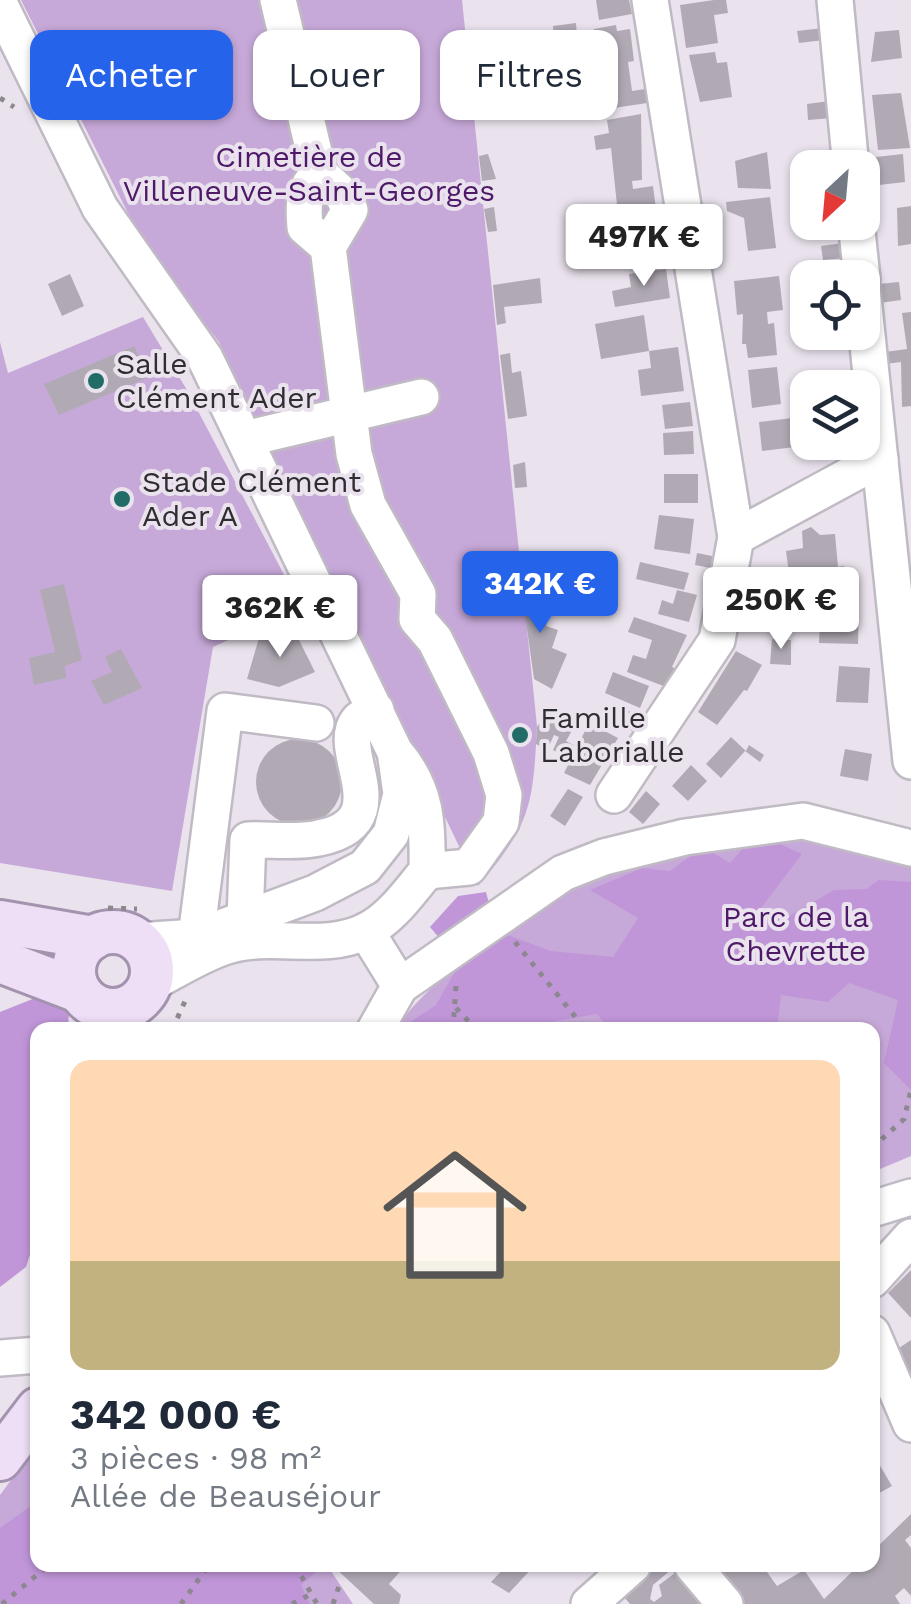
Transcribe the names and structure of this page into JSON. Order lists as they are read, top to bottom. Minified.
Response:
{"parks":["Cimetière de Villeneuve-Saint-Georges","Parc de la Chevrette"],"places":["Salle Clément Ader","Stade Clément Ader A","Famille Laborialle"],"north":"bottom left","page":{"chip":["Acheter","Louer","Filtres"],"price":["497K €","342K €","250K €","362K €"],"list":[{"name":"342 000 €","note":"3 pièces · 98 m² · Allée de Beauséjour"}]}}
